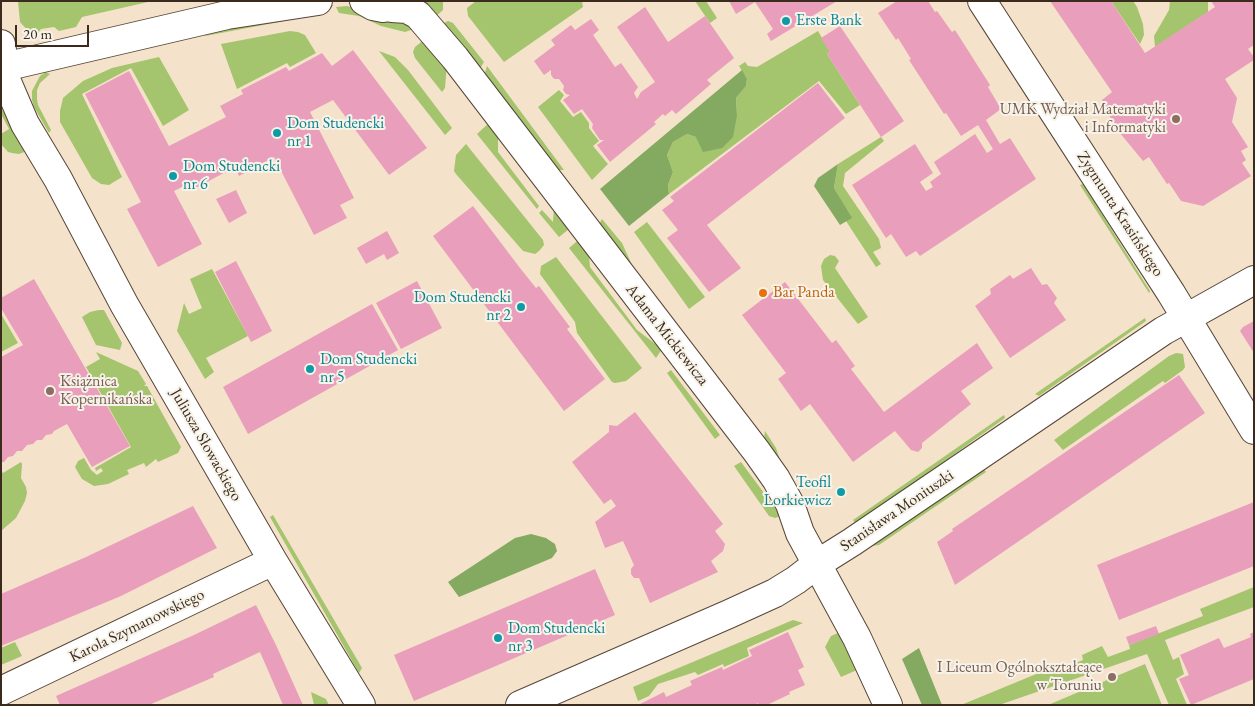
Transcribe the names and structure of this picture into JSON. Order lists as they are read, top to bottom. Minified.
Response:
{"streets":{"street":["Zygmunta Krasińskiego","Adama Mickiewicza","Juliusza Słowackiego","Stanisława Moniuszki","Karola Szymanowskiego"]},"crossings":[["Zygmunta Krasińskiego","Stanisława Moniuszki"],["Adama Mickiewicza","Stanisława Moniuszki"],["Juliusza Słowackiego","Karola Szymanowskiego"]],"places":["Erste Bank","UMK Wydział Matematyki i Informatyki","Dom Studencki nr 1","Dom Studencki nr 6","Bar Panda","Dom Studencki nr 2","Dom Studencki nr 5","Książnica Kopernikańska","Teofil Lorkiewicz","Dom Studencki nr 3","I Liceum Ogólnokształcące w Toruniu"],"scale_bar":"20 m"}
